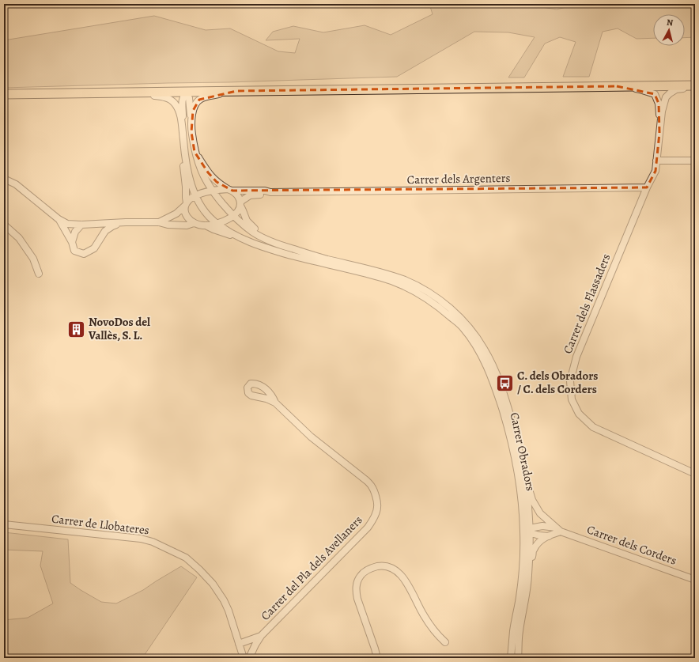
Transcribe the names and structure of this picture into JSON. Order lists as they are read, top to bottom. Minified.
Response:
{"streets":{"street":["Carrer dels Argenters","Carrer dels Flassaders","Carrer Obradors","Carrer de Llobateres","Carrer dels Corders","Carrer del Pla dels Avellaners"]},"crossings":[["Carrer dels Argenters","Carrer dels Flassaders"],["Carrer de Llobateres","Carrer del Pla dels Avellaners"]],"places":{"building":["NovoDos del Vallès, S. L."],"bus stop":["C. dels Obradors / C. dels Corders"]},"north":"top"}
